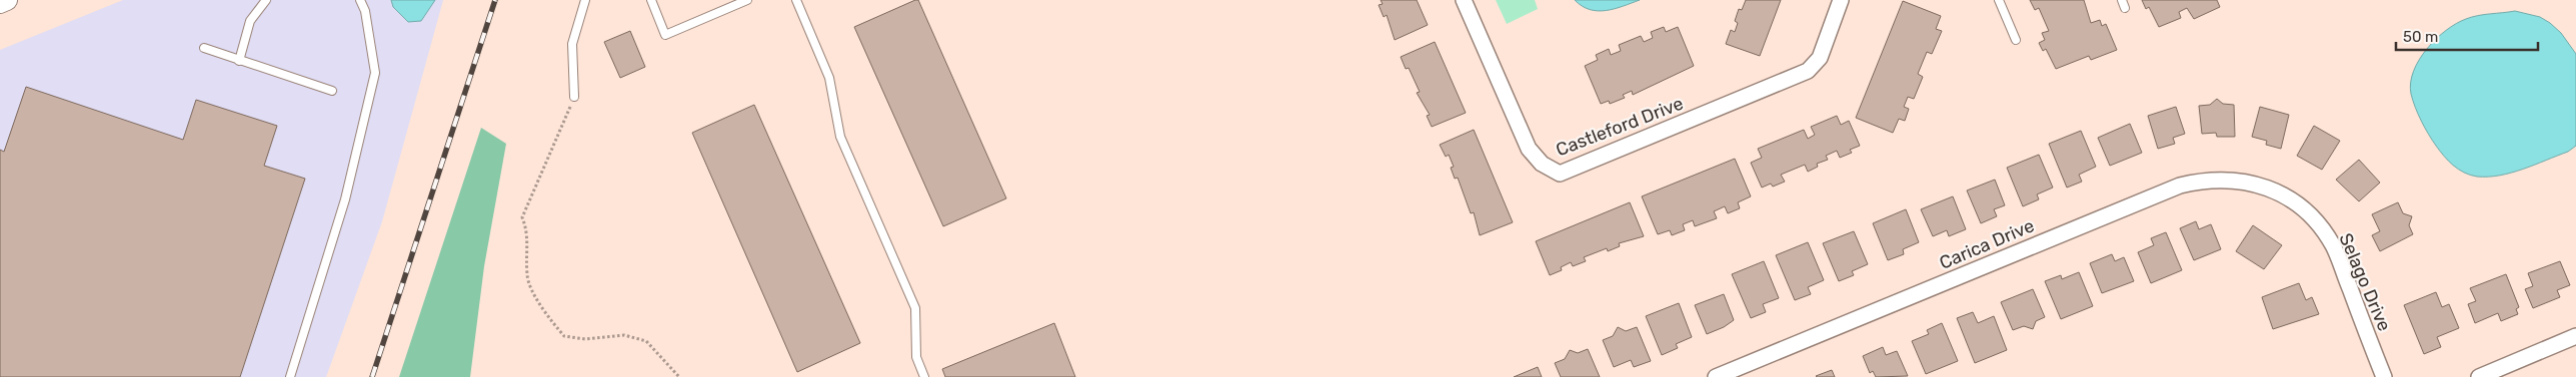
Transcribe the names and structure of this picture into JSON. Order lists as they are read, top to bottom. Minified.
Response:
{"streets":{"street":["Castleford Drive","Carica Drive","Selago Drive"]},"crossings":[["Carica Drive","Selago Drive"]],"scale_bar":"50 m"}
